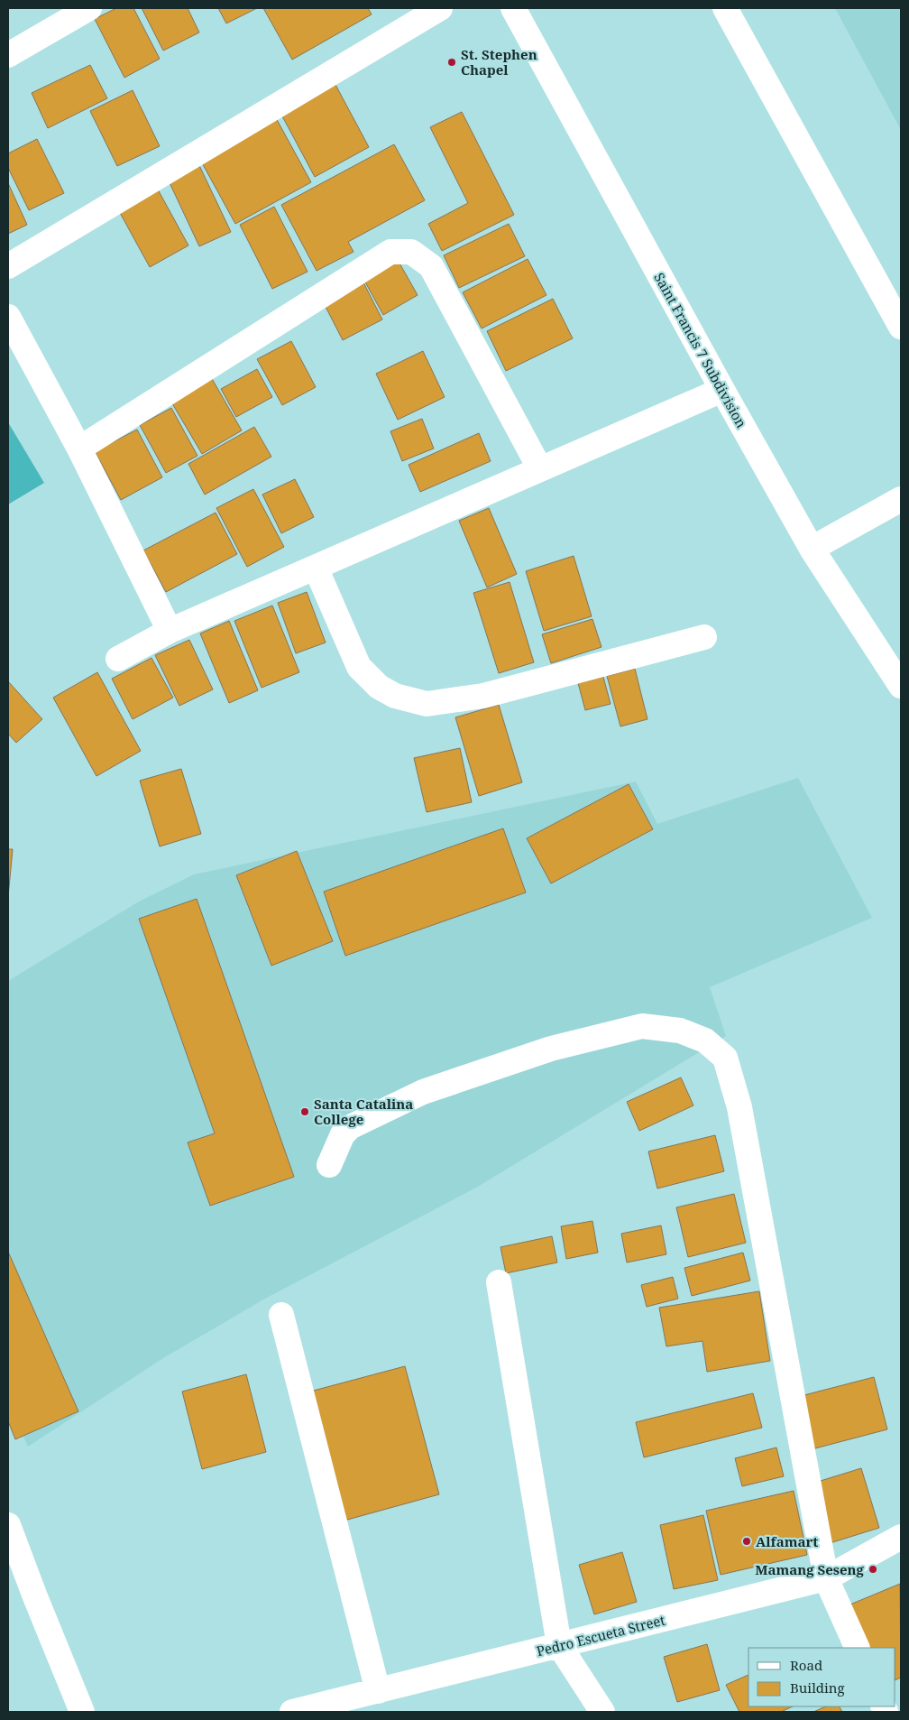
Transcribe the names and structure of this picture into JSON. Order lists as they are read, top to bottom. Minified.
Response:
{"streets":{"street":["Saint Francis 7 Subdivision","Pedro Escueta Street"]},"places":["St. Stephen Chapel","Santa Catalina College","Alfamart","Mamang Seseng"],"legend":["Road","Building"]}
